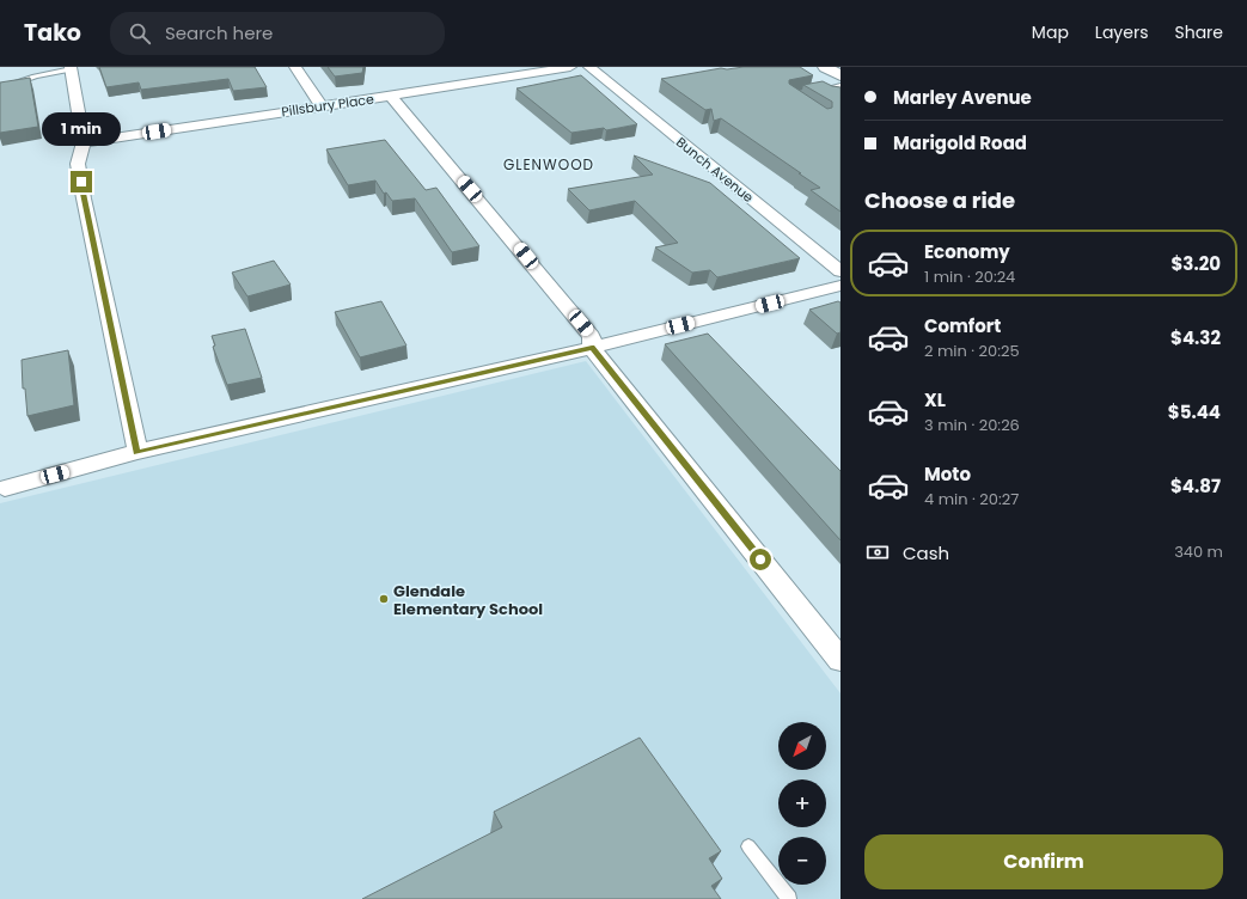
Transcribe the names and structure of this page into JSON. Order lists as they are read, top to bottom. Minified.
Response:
{"streets":{"street":["Pillsbury Place","Bunch Avenue"]},"districts":["GLENWOOD"],"places":["Glendale Elementary School"],"north":"bottom left","page":{"header":"Tako","search":"Search here","nav":["Map","Layers","Share"],"banner":["Marley Avenue","Marigold Road"],"bubble":"1 min","heading":"Choose a ride","list":[{"name":"Economy","note":"1 min · 20:24","value":"$3.20"},{"name":"Comfort","note":"2 min · 20:25","value":"$4.32"},{"name":"XL","note":"3 min · 20:26","value":"$5.44"},{"name":"Moto","note":"4 min · 20:27","value":"$4.87"}],"pay":["Cash","340 m"],"map_buttons":["+","−"],"buttons":"Confirm"}}
